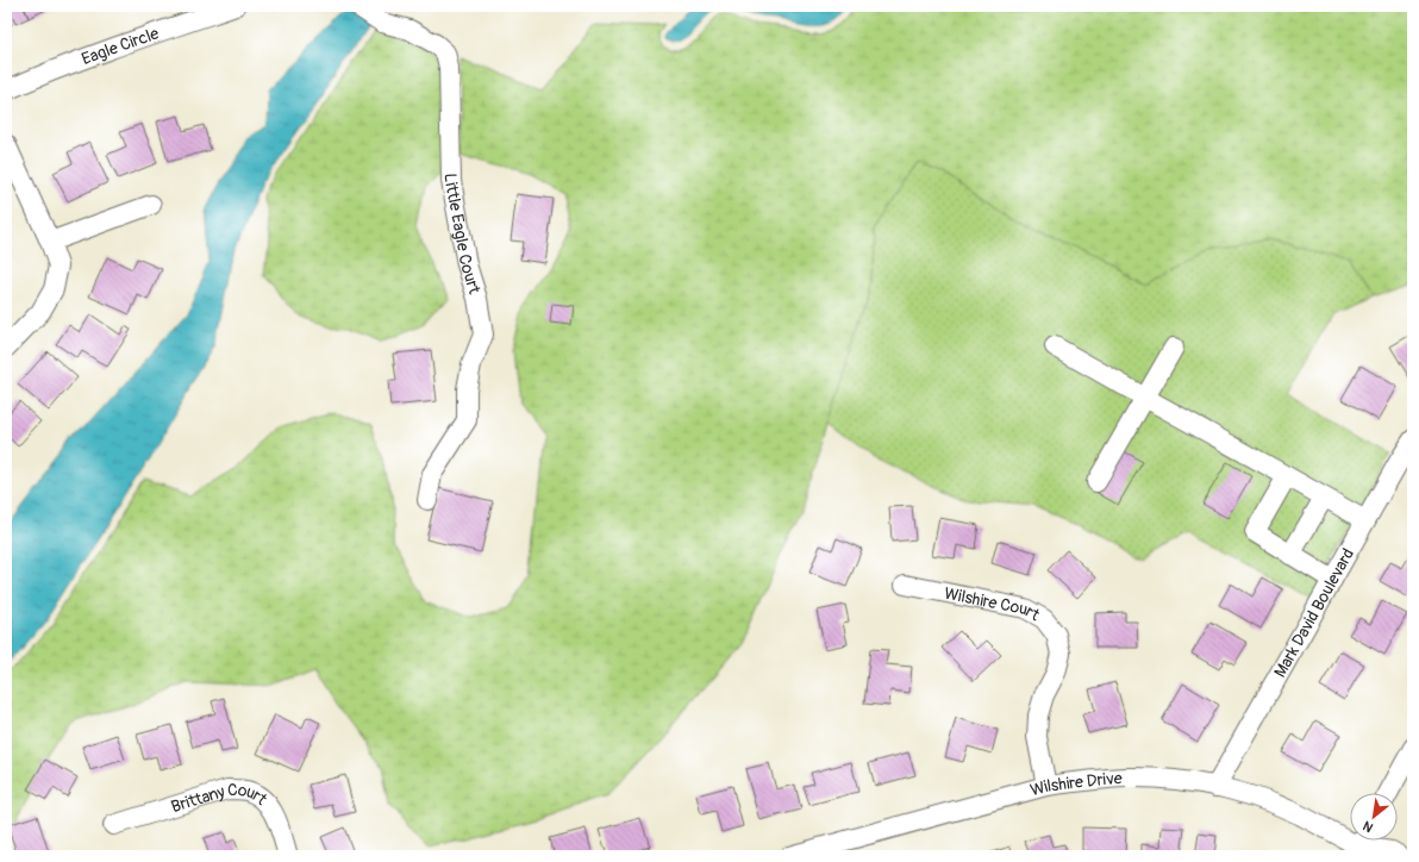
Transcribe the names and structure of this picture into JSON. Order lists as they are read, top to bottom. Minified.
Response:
{"streets":{"street":["Eagle Circle","Little Eagle Court","Wilshire Court","Mark David Boulevard","Wilshire Drive","Brittany Court"]},"crossings":[["Wilshire Court","Wilshire Drive"],["Mark David Boulevard","Wilshire Drive"]],"north":"bottom left"}
